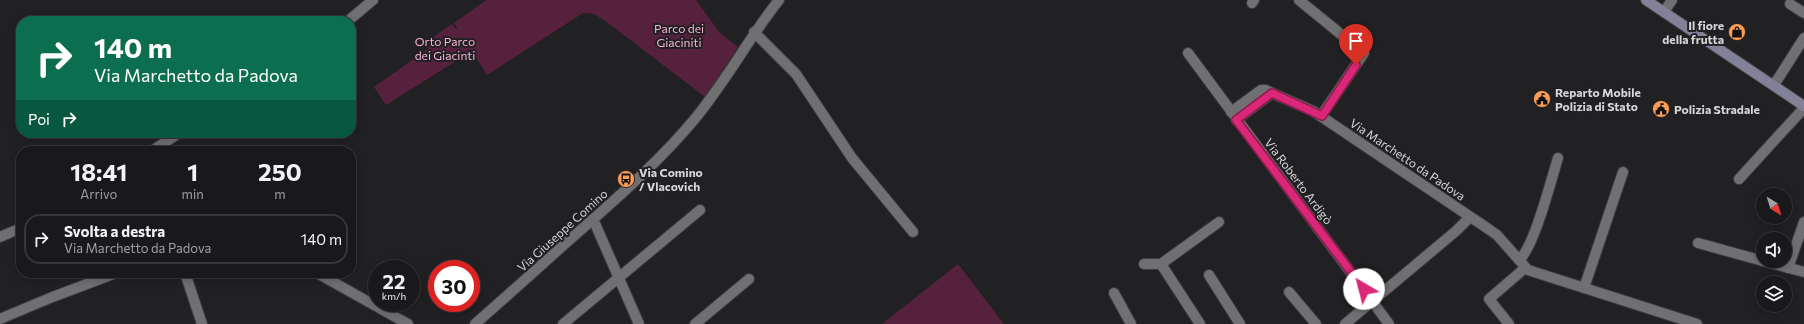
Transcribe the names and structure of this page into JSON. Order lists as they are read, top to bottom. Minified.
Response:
{"streets":{"street":["Via Marchetto da Padova","Via Roberto Ardigò","Via Giuseppe Comino"]},"crossings":[["Via Marchetto da Padova","Via Roberto Ardigò"]],"parks":["Parco dei Giaciniti","Orto Parco dei Giacinti"],"places":{"shop":["Il fiore della frutta"],"public building":["Reparto Mobile Polizia di Stato","Polizia Stradale"],"bus stop":["Via Comino / Vlacovich"]},"north":"bottom right","page":{"turn":["140 m","Via Marchetto da Padova"],"then":"Poi","eta":["18:41","Arrivo","1","min","250","m"],"list":[{"name":"Svolta a destra","note":"Via Marchetto da Padova","value":"140 m"}],"speed":"22 km/h","limit":"30"}}
